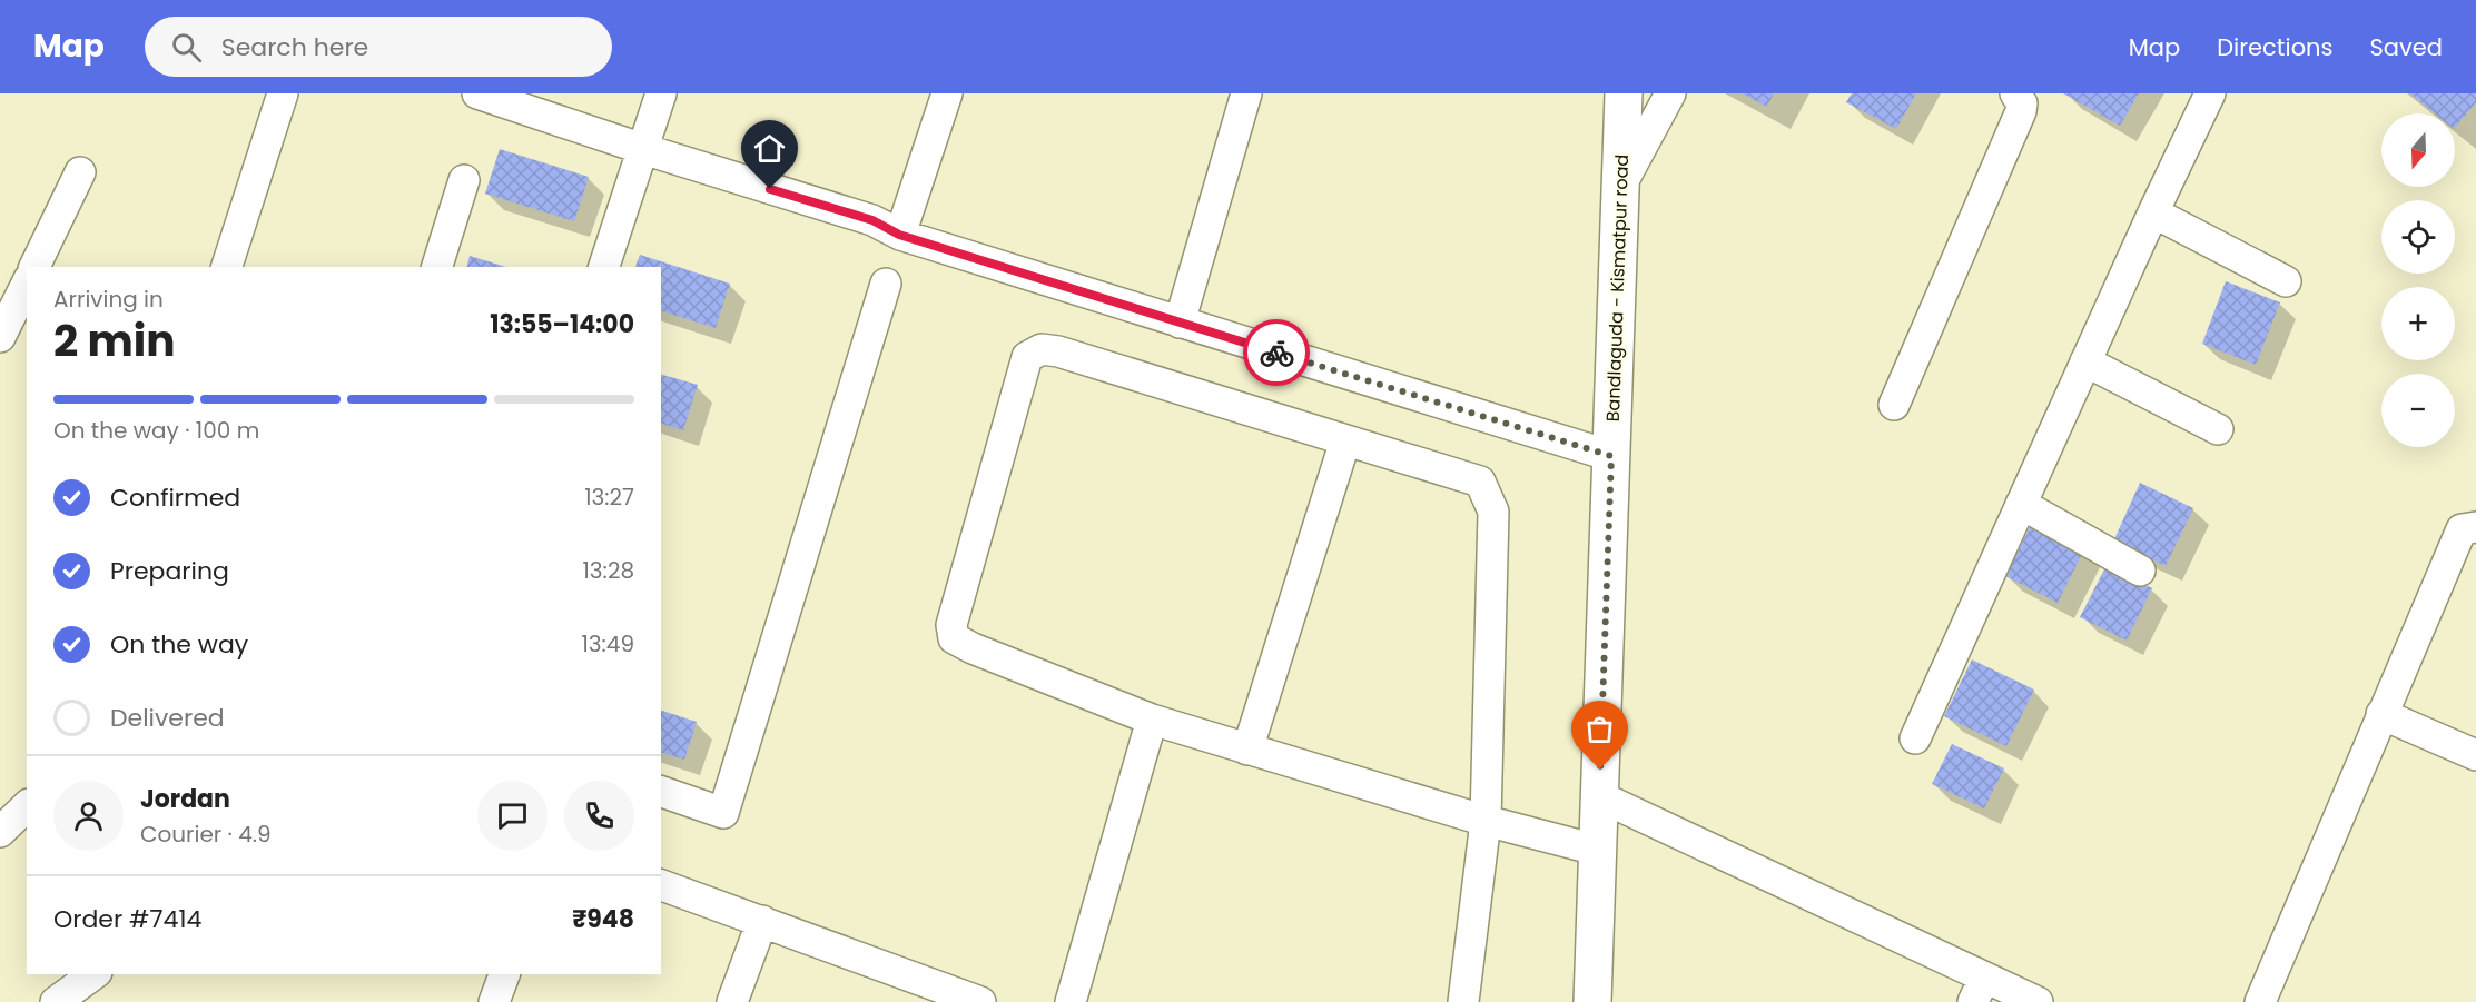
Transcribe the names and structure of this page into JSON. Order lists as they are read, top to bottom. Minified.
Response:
{"streets":{"street":["Bandlaguda - Kismatpur road"]},"north":"bottom","page":{"header":"Map","search":"Search here","nav":["Map","Directions","Saved"],"map_buttons":["+","−"],"heading":["2 min","Arriving in","13:55–14:00"],"panel":["Jordan","Courier · 4.9","Order #7414","₹948"],"bar":"On the way · 100 m","list":[["Confirmed","13:27"],["Preparing","13:28"],["On the way","13:49"],"Delivered"]}}
